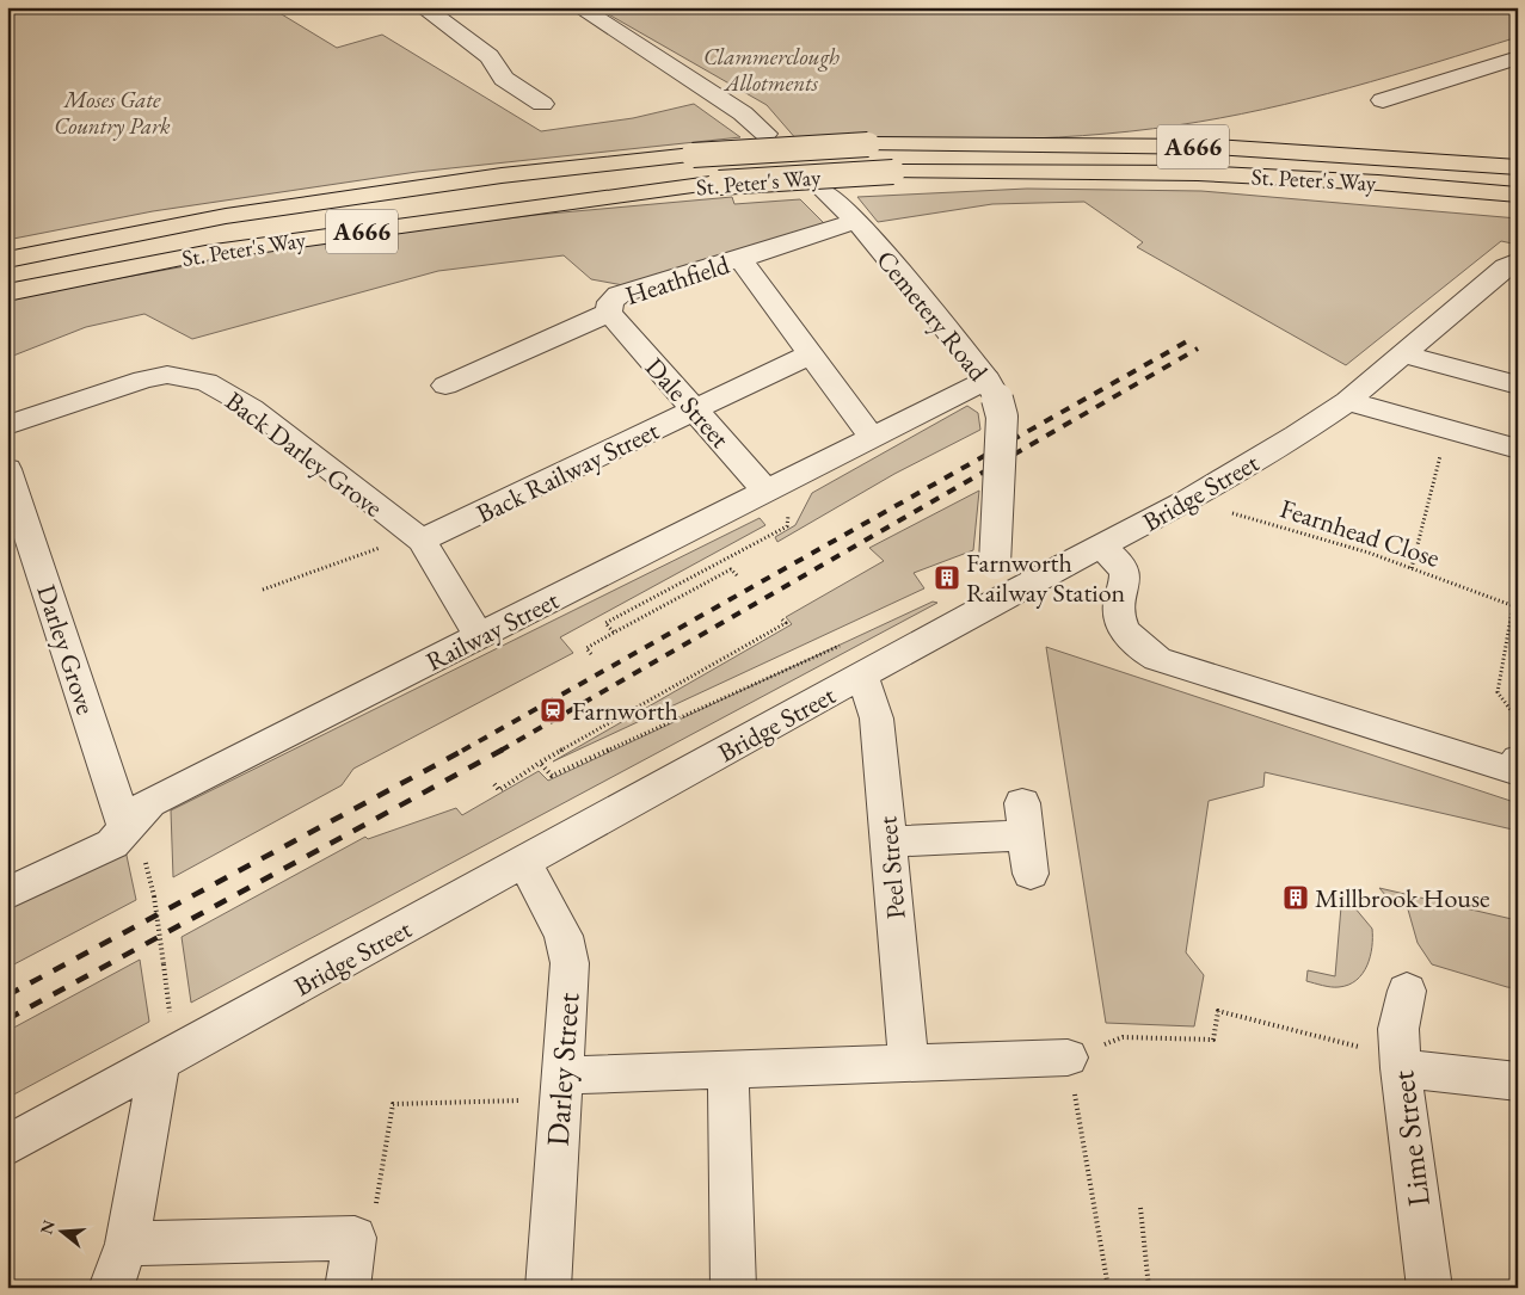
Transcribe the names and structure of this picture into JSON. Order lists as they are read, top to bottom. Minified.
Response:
{"streets":{"highway":["A666","St. Peter's Way"],"street":["Heathfield","Cemetery Road","Dale Street","Back Darley Grove","Back Railway Street","Bridge Street","Railway Street","Darley Grove","Peel Street","Darley Street","Lime Street"],"path":["Fearnhead Close"]},"crossings":[["Heathfield","Cemetery Road"],["Heathfield","Dale Street"],["Cemetery Road","Bridge Street"],["Cemetery Road","Railway Street"],["Dale Street","Back Railway Street"],["Dale Street","Railway Street"],["Back Darley Grove","Back Railway Street"],["Back Darley Grove","Railway Street"],["Bridge Street","Fearnhead Close"],["Bridge Street","Peel Street"],["Bridge Street","Darley Street"],["Railway Street","Darley Grove"]],"parks":["Clammerclough Allotments","Moses Gate Country Park"],"places":{"building":["Farnworth Railway Station","Millbrook House"],"station":["Farnworth"]},"north":"left"}
